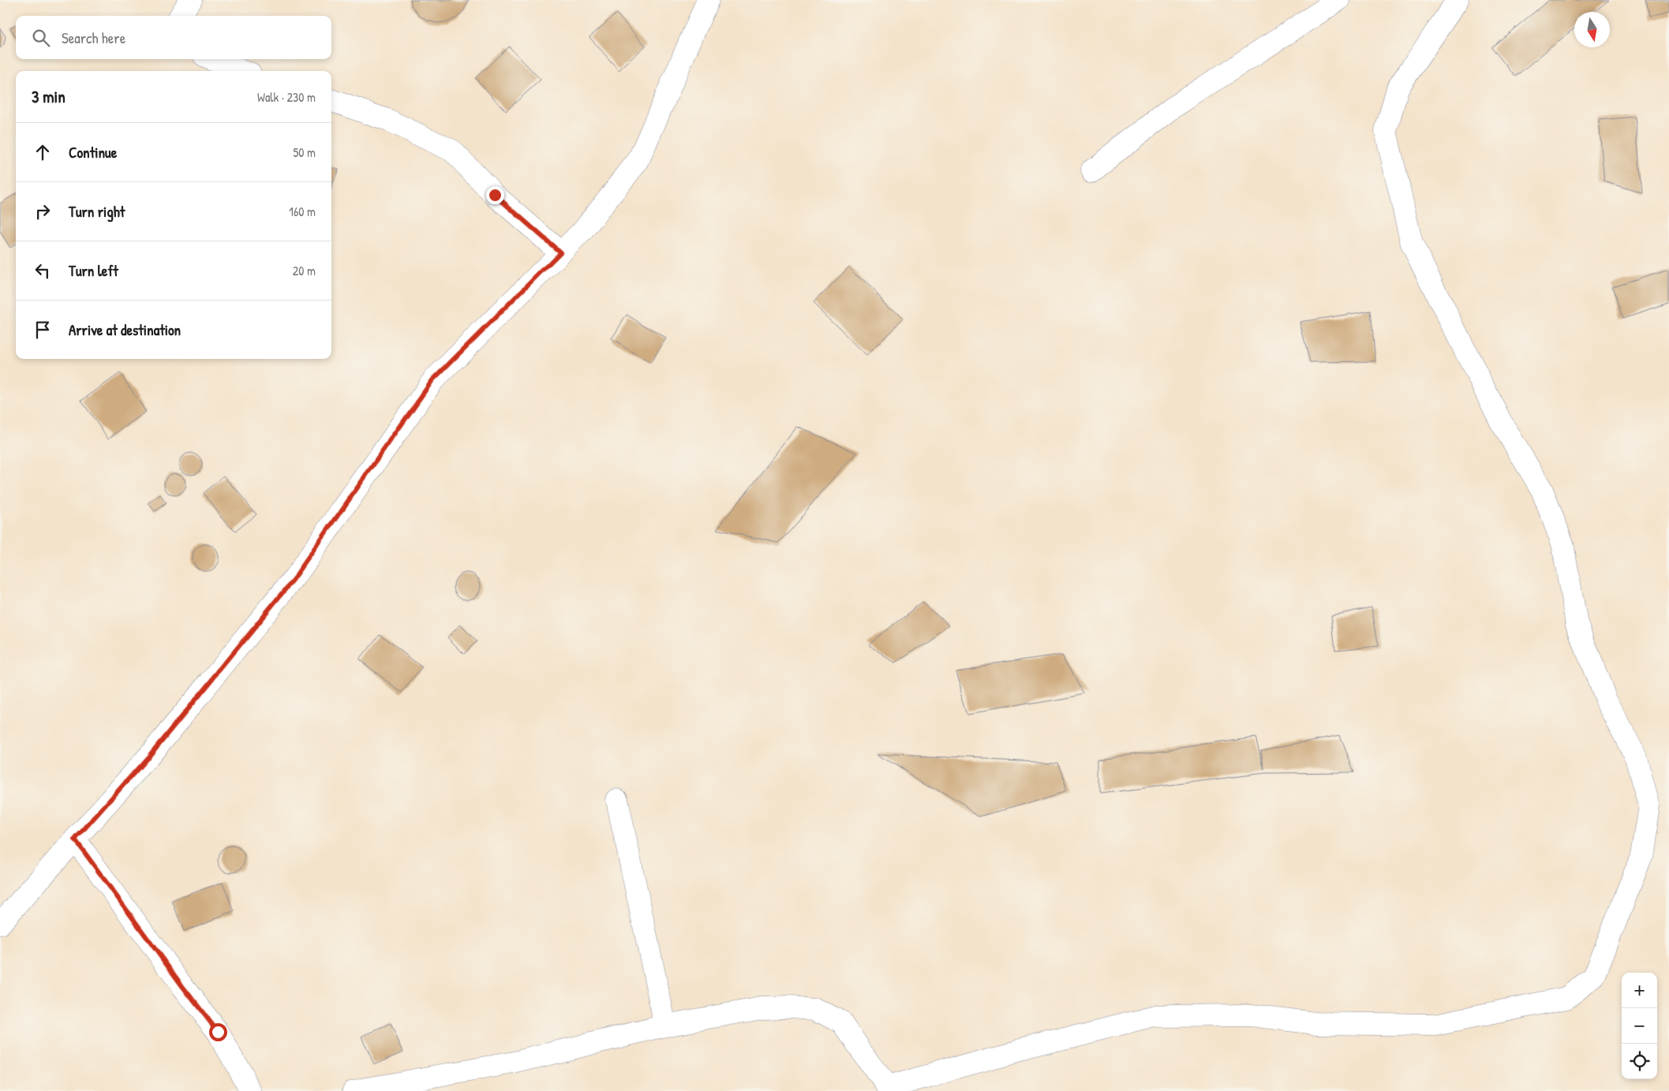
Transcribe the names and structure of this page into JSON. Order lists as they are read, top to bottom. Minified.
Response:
{"north":"bottom","page":{"search":"Search here","heading":["3 min","Walk · 230 m"],"list":[["Continue","50 m"],["Turn right","160 m"],["Turn left","20 m"],"Arrive at destination"],"map_buttons":["+","−"]}}
